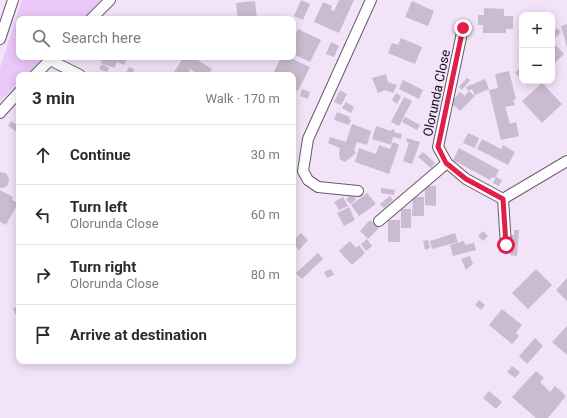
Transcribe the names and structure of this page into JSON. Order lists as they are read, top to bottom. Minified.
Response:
{"streets":{"street":["Olorunda Close"]},"page":{"map_buttons":["+","−"],"search":"Search here","heading":["3 min","Walk · 170 m"],"list":[["Continue","30 m"],["Turn left","Olorunda Close","60 m"],["Turn right","Olorunda Close","80 m"],"Arrive at destination"]}}
